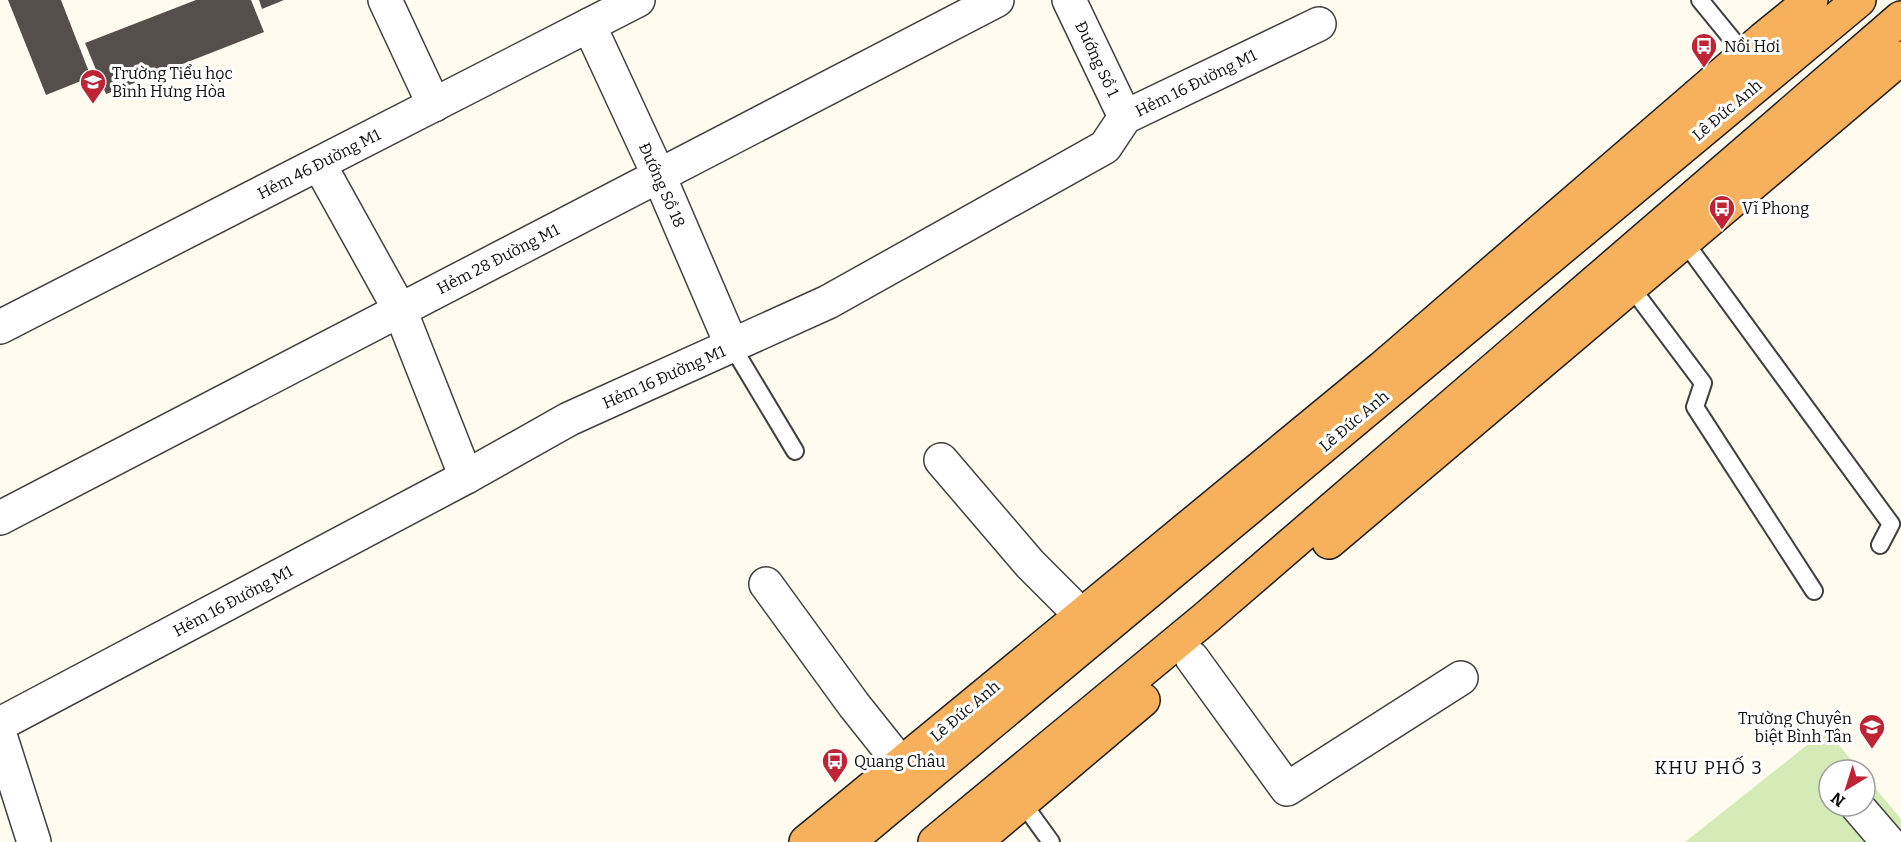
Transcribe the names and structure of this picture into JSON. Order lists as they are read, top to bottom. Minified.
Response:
{"streets":{"highway":["Lê Đức Anh"],"street":["Đướng Sồ 1","Hẻm 16 Đường M1","Hẻm 46 Đường M1","Đướng Sồ 18","Hẻm 28 Đường M1"]},"crossings":[["Đướng Sồ 1","Hẻm 16 Đường M1"],["Hẻm 16 Đường M1","Đướng Sồ 18"],["Hẻm 46 Đường M1","Đướng Sồ 18"],["Đướng Sồ 18","Hẻm 28 Đường M1"]],"districts":["KHU PHỐ 3"],"places":{"bus stop":["Nồi Hơi","Vĩ Phong","Quang Châu"],"school or university":["Trường Tiểu học Bình Hưng Hòa","Trường Chuyên biệt Bình Tân"]},"north":"bottom left"}
